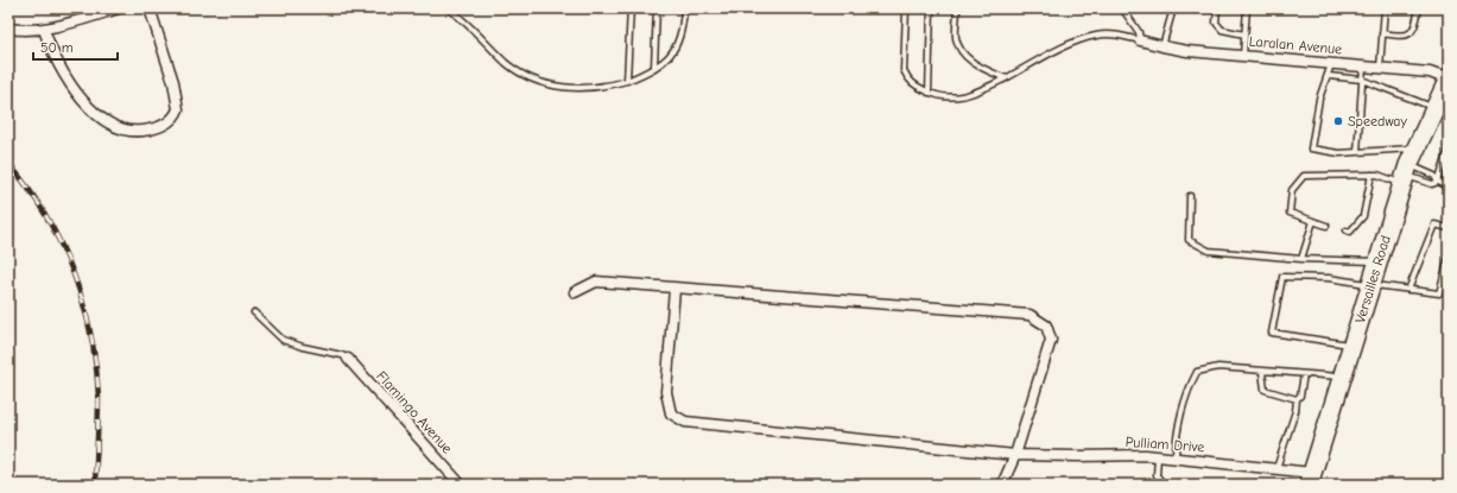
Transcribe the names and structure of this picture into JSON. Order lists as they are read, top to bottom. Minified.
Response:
{"streets":{"highway":["Versailles Road"],"street":["Laralan Avenue","Flamingo Avenue","Pulliam Drive"]},"crossings":[["Laralan Avenue","Versailles Road"],["Versailles Road","Pulliam Drive"]],"places":["Speedway"],"scale_bar":"50 m"}
